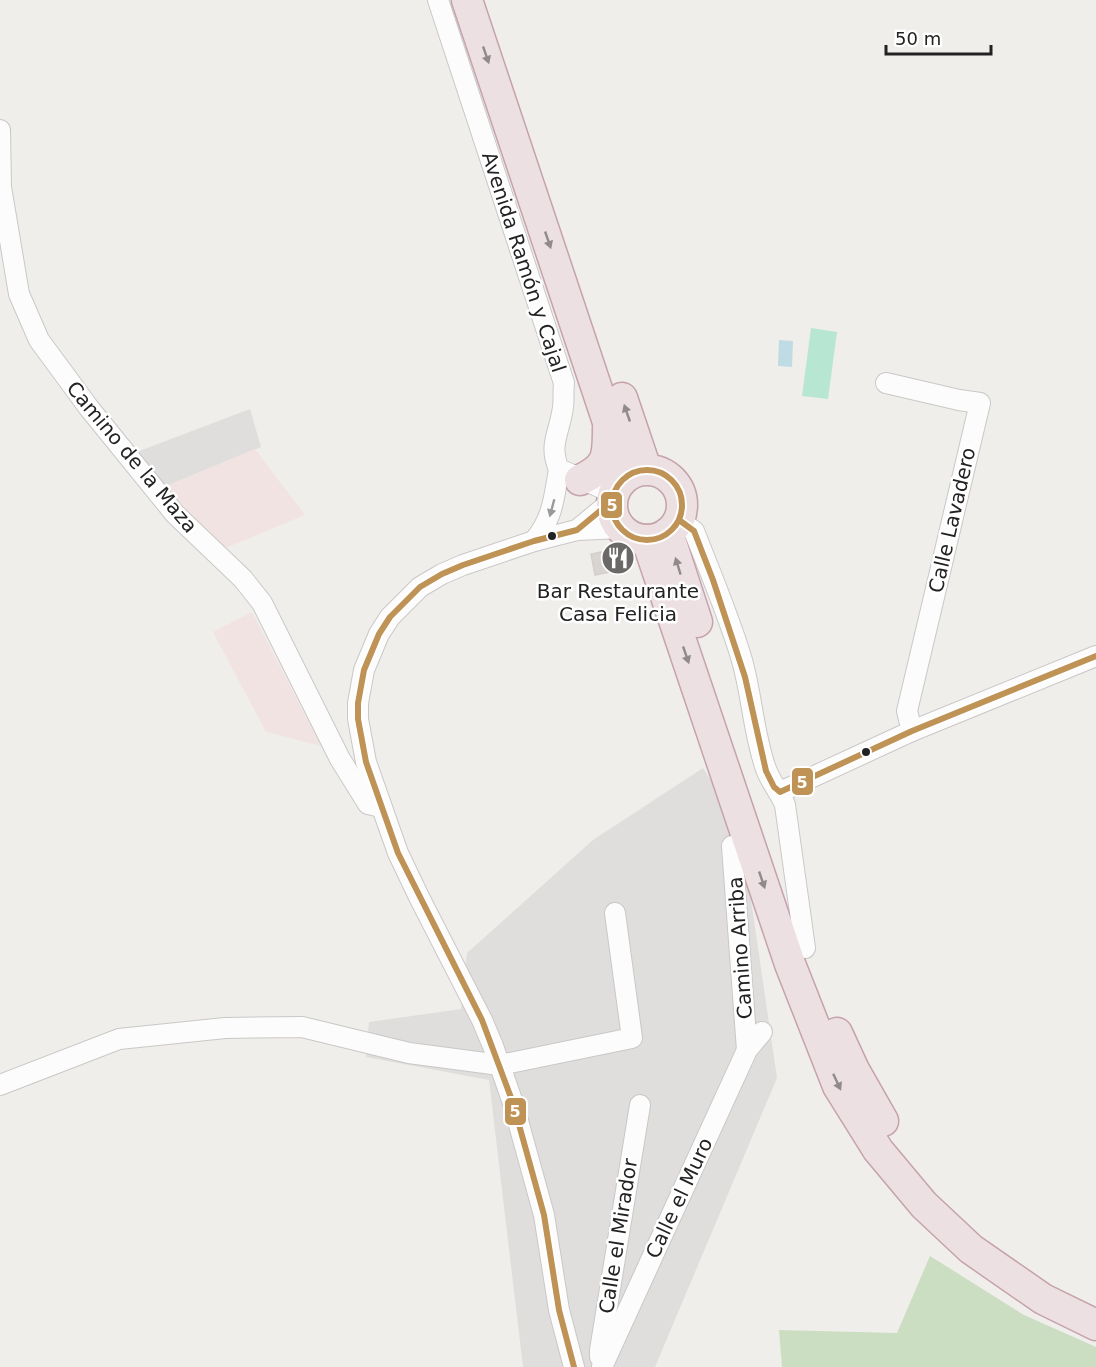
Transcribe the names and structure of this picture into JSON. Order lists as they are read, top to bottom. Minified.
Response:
{"streets":{"street":["Avenida Ramón y Cajal","Camino de la Maza","Calle Lavadero","Camino Arriba","Calle el Muro","Calle el Mirador"]},"crossings":[["Camino Arriba","Calle el Muro"],["Calle el Muro","Calle el Mirador"]],"places":{"restaurant":["Bar Restaurante Casa Felicia"]},"lines":["transit line 5"],"scale_bar":"50 m"}
